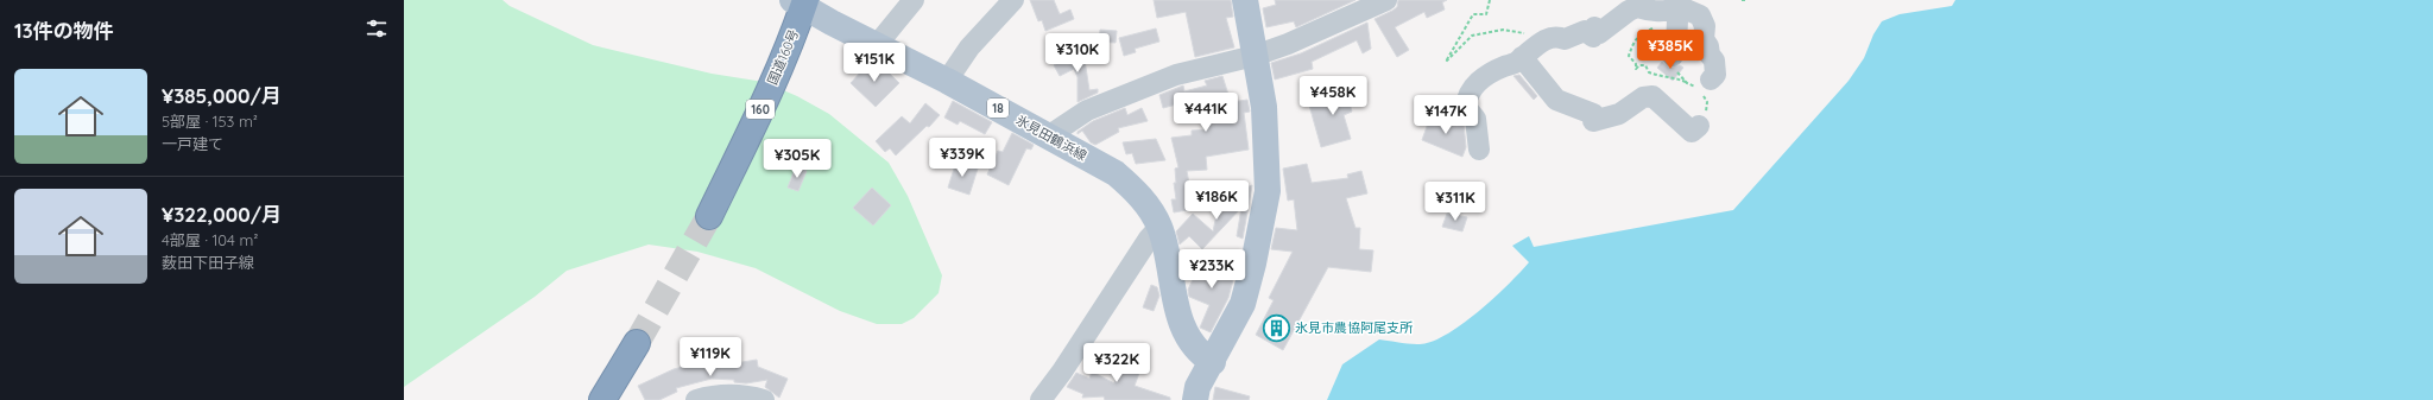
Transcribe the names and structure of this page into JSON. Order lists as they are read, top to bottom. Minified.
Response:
{"streets":{"highway":["国道160号","160"],"main road":["18","氷見田鶴浜線"]},"crossings":[["国道160号","氷見田鶴浜線"]],"places":{"building":["氷見市農協阿尾支所"]},"page":{"heading":"13件の物件","price":["¥385K","¥310K","¥151K","¥458K","¥441K","¥147K","¥339K","¥305K","¥186K","¥311K","¥233K","¥119K","¥322K"],"list":[{"name":"¥385,000/月","note":"5部屋 · 153 m² · 一戸建て"},{"name":"¥322,000/月","note":"4部屋 · 104 m² · 薮田下田子線"}]}}
